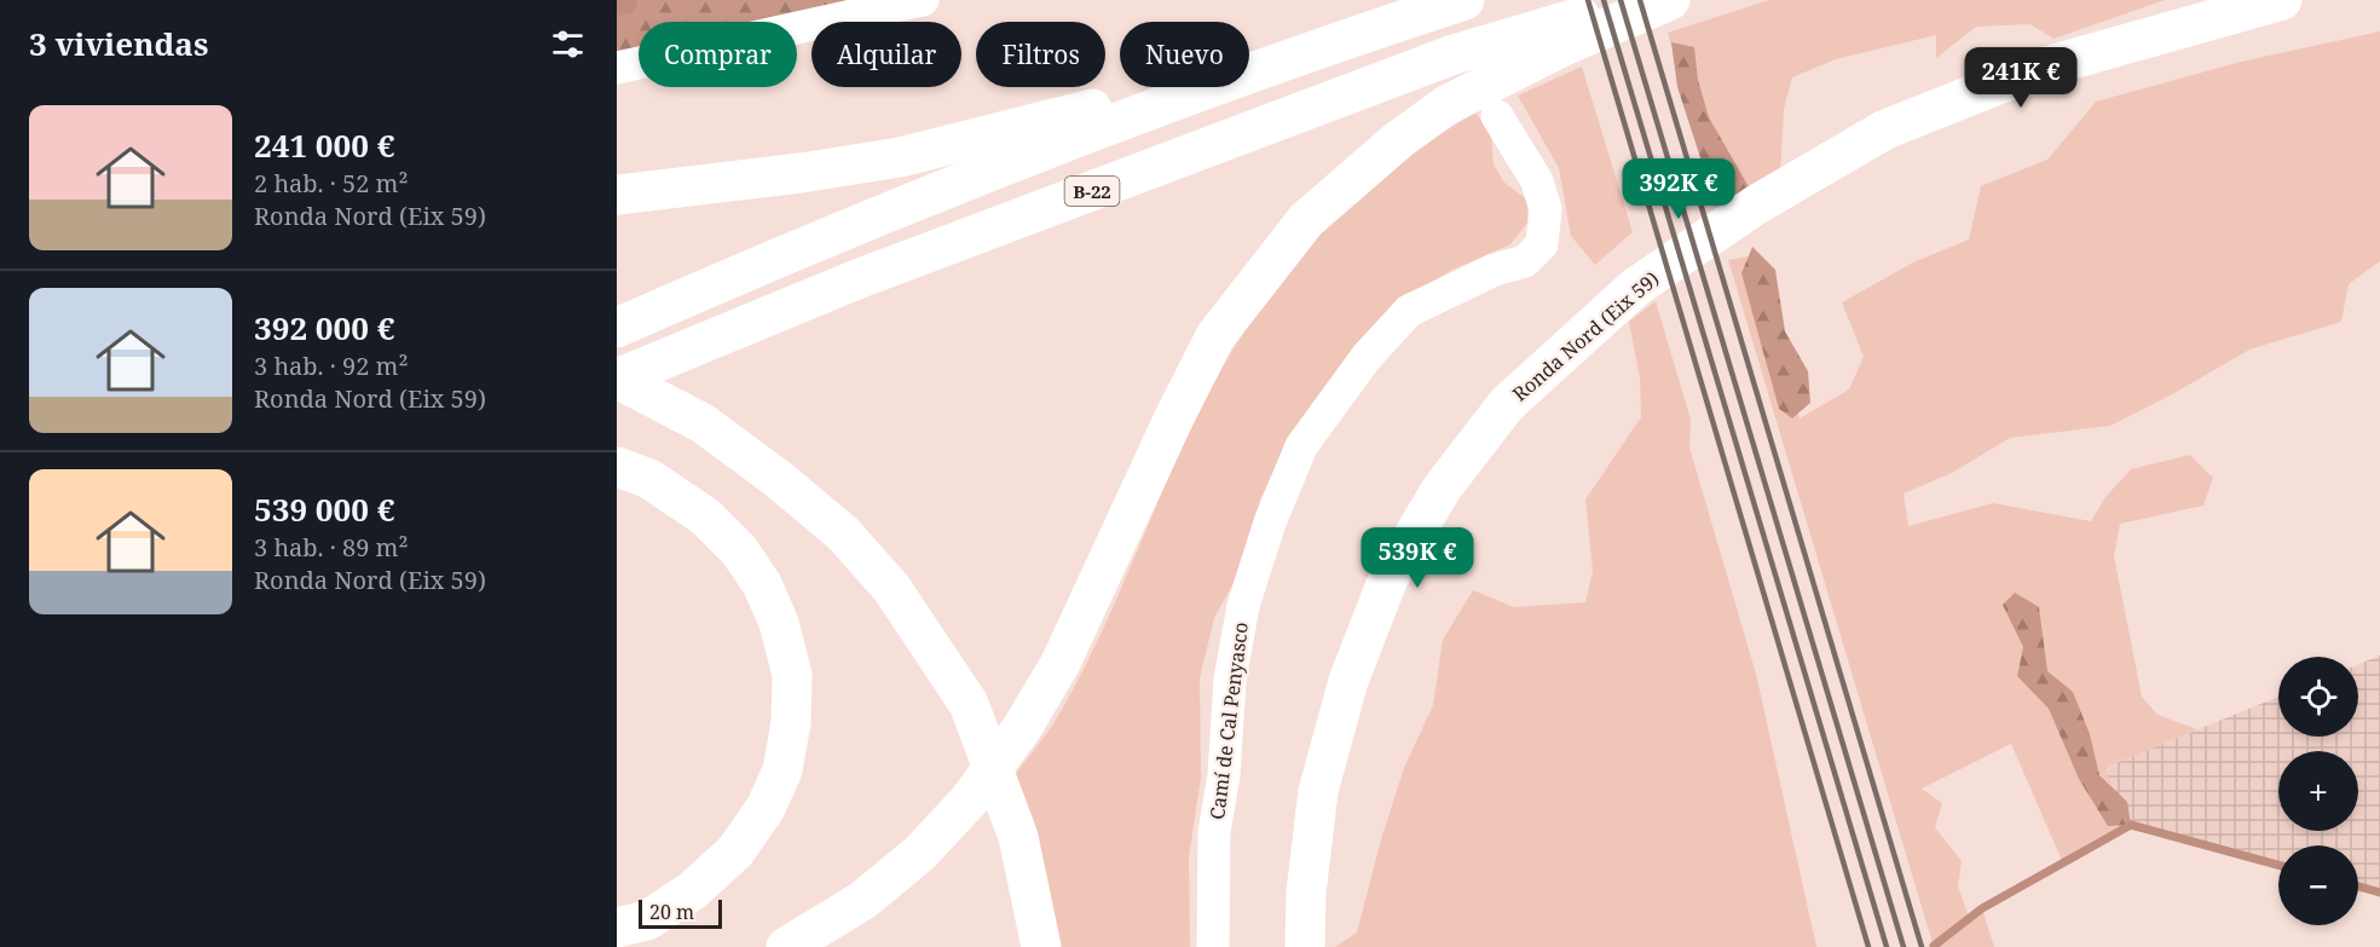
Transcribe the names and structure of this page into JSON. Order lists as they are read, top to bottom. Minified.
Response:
{"streets":{"main road":["B-22","Ronda Nord (Eix 59)"],"street":["Camí de Cal Penyasco"]},"scale_bar":"20 m","page":{"heading":"3 viviendas","chip":["Comprar","Alquilar","Filtros","Nuevo"],"price":["241K €","392K €","539K €"],"list":[{"name":"241 000 €","note":"2 hab. · 52 m² · Ronda Nord (Eix 59)"},{"name":"392 000 €","note":"3 hab. · 92 m² · Ronda Nord (Eix 59)"},{"name":"539 000 €","note":"3 hab. · 89 m² · Ronda Nord (Eix 59)"}],"map_buttons":["+","−"],"scale":"20 m"}}
